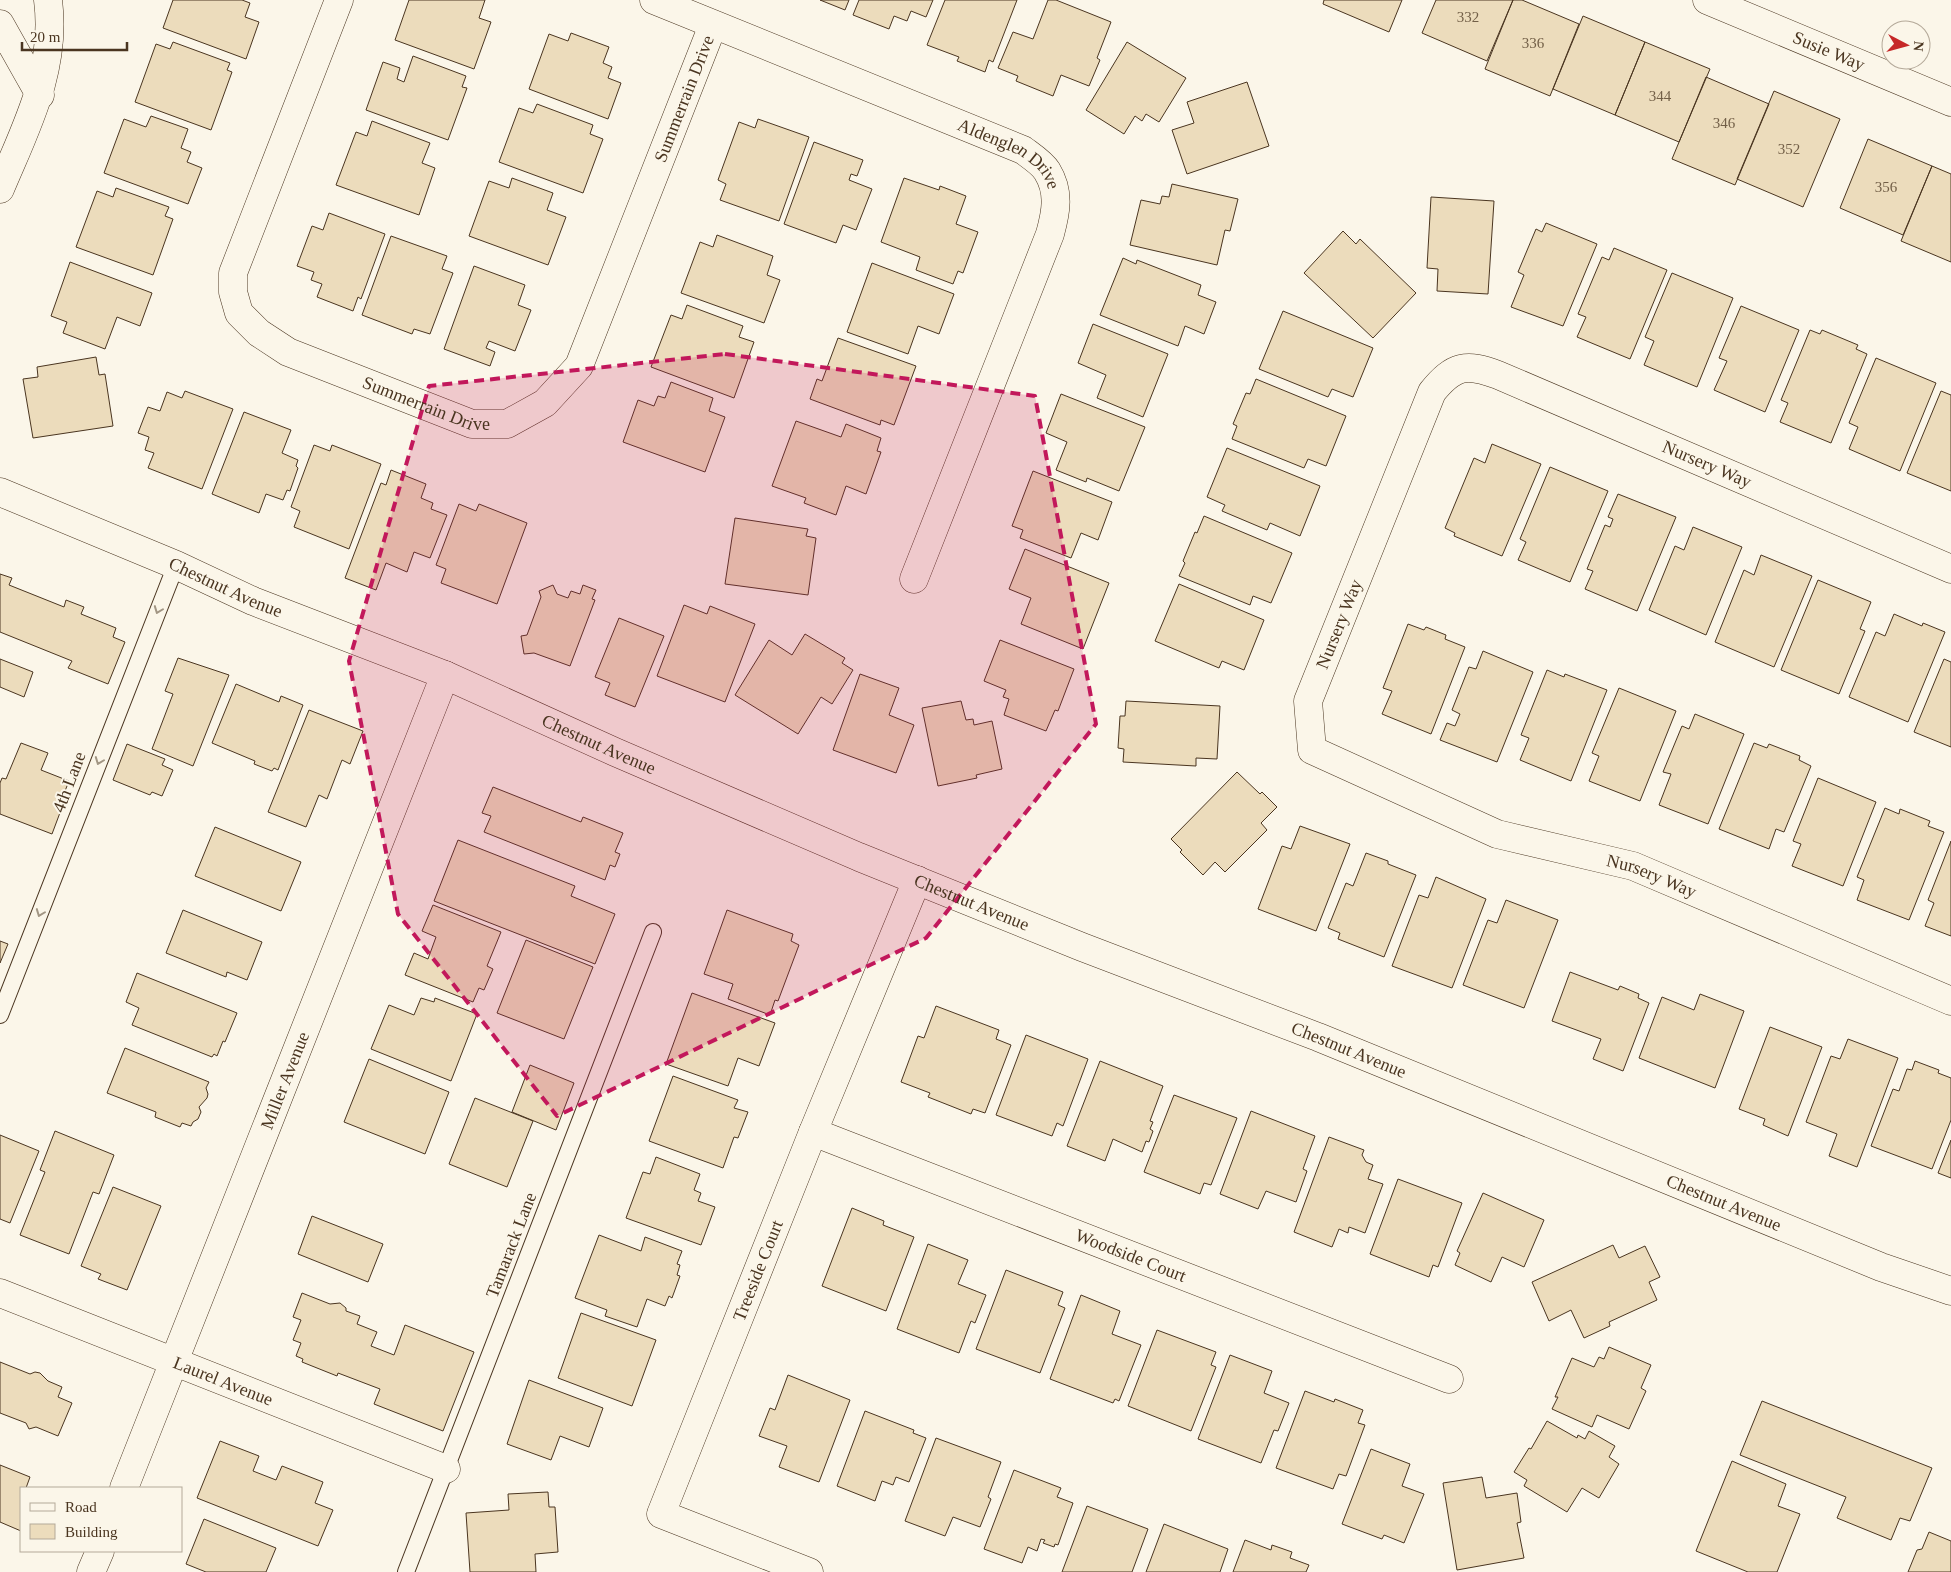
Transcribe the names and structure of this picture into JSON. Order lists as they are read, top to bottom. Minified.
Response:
{"streets":{"street":["Susie Way","Summerrain Drive","Aldenglen Drive","Nursery Way","Chestnut Avenue","Miller Avenue","Woodside Court","Treeside Court","Laurel Avenue"],"lane":["4th Lane","Tamarack Lane"]},"crossings":[["Summerrain Drive","Aldenglen Drive"],["Chestnut Avenue","4th Lane"],["Chestnut Avenue","Miller Avenue"],["Chestnut Avenue","Treeside Court"],["Miller Avenue","Laurel Avenue"],["Tamarack Lane","Laurel Avenue"],["Woodside Court","Treeside Court"]],"one_way":["4th Lane"],"house_numbers":["332","336","344","346","352","356"],"legend":["Road","Building"],"scale_bar":"20 m","north":"right"}
